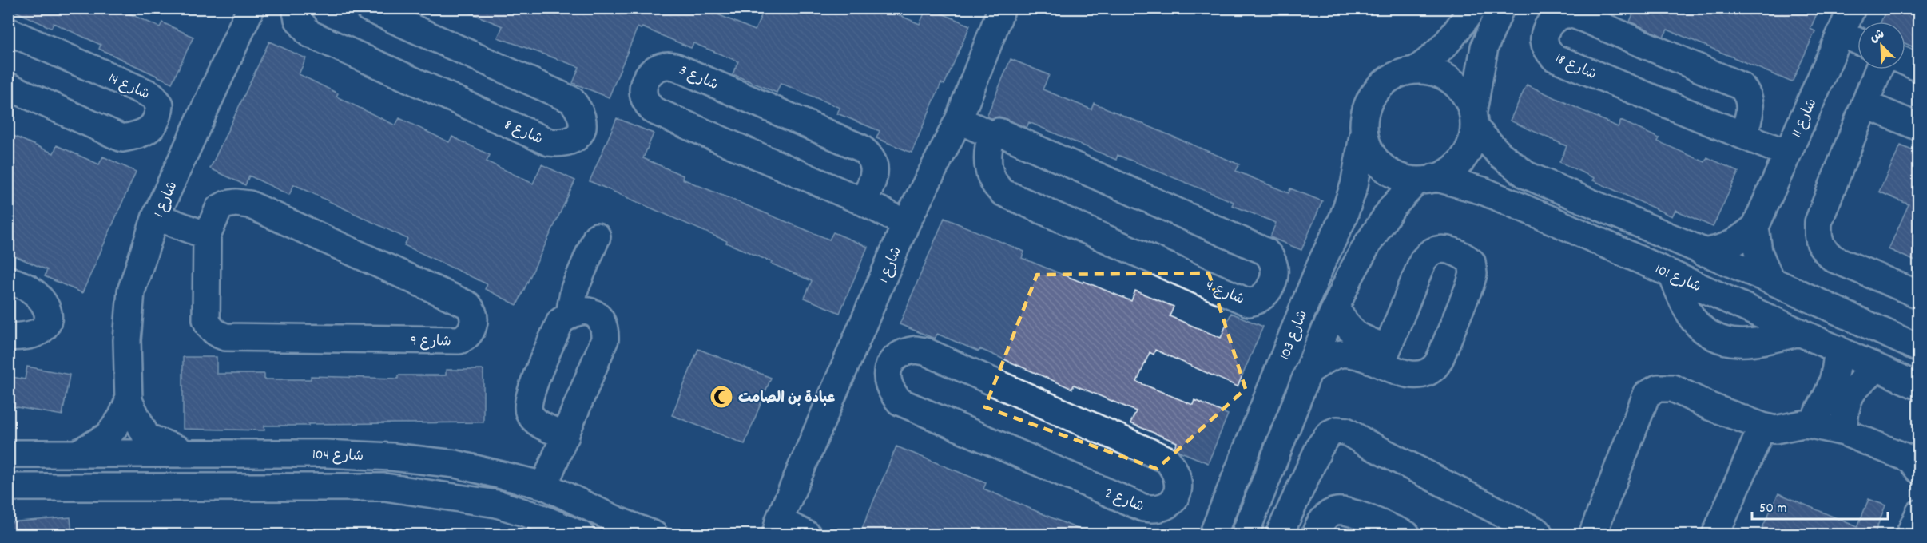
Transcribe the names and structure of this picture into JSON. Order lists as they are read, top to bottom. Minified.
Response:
{"streets":{"street":["شارع 18","شارع 3","شارع 14","شارع 11","شارع 8","شارع 1","شارع 101","شارع 4","شارع 103","شارع 9","شارع 104","شارع 2"]},"crossings":[["شارع 18","شارع 11"],["شارع 3","شارع 1"],["شارع 1","شارع 4"],["شارع 1","شارع 104"],["شارع 101","شارع 103"]],"places":{"mosque":["عبادة بن الصامت"]},"scale_bar":"50 m","north":"top left"}
